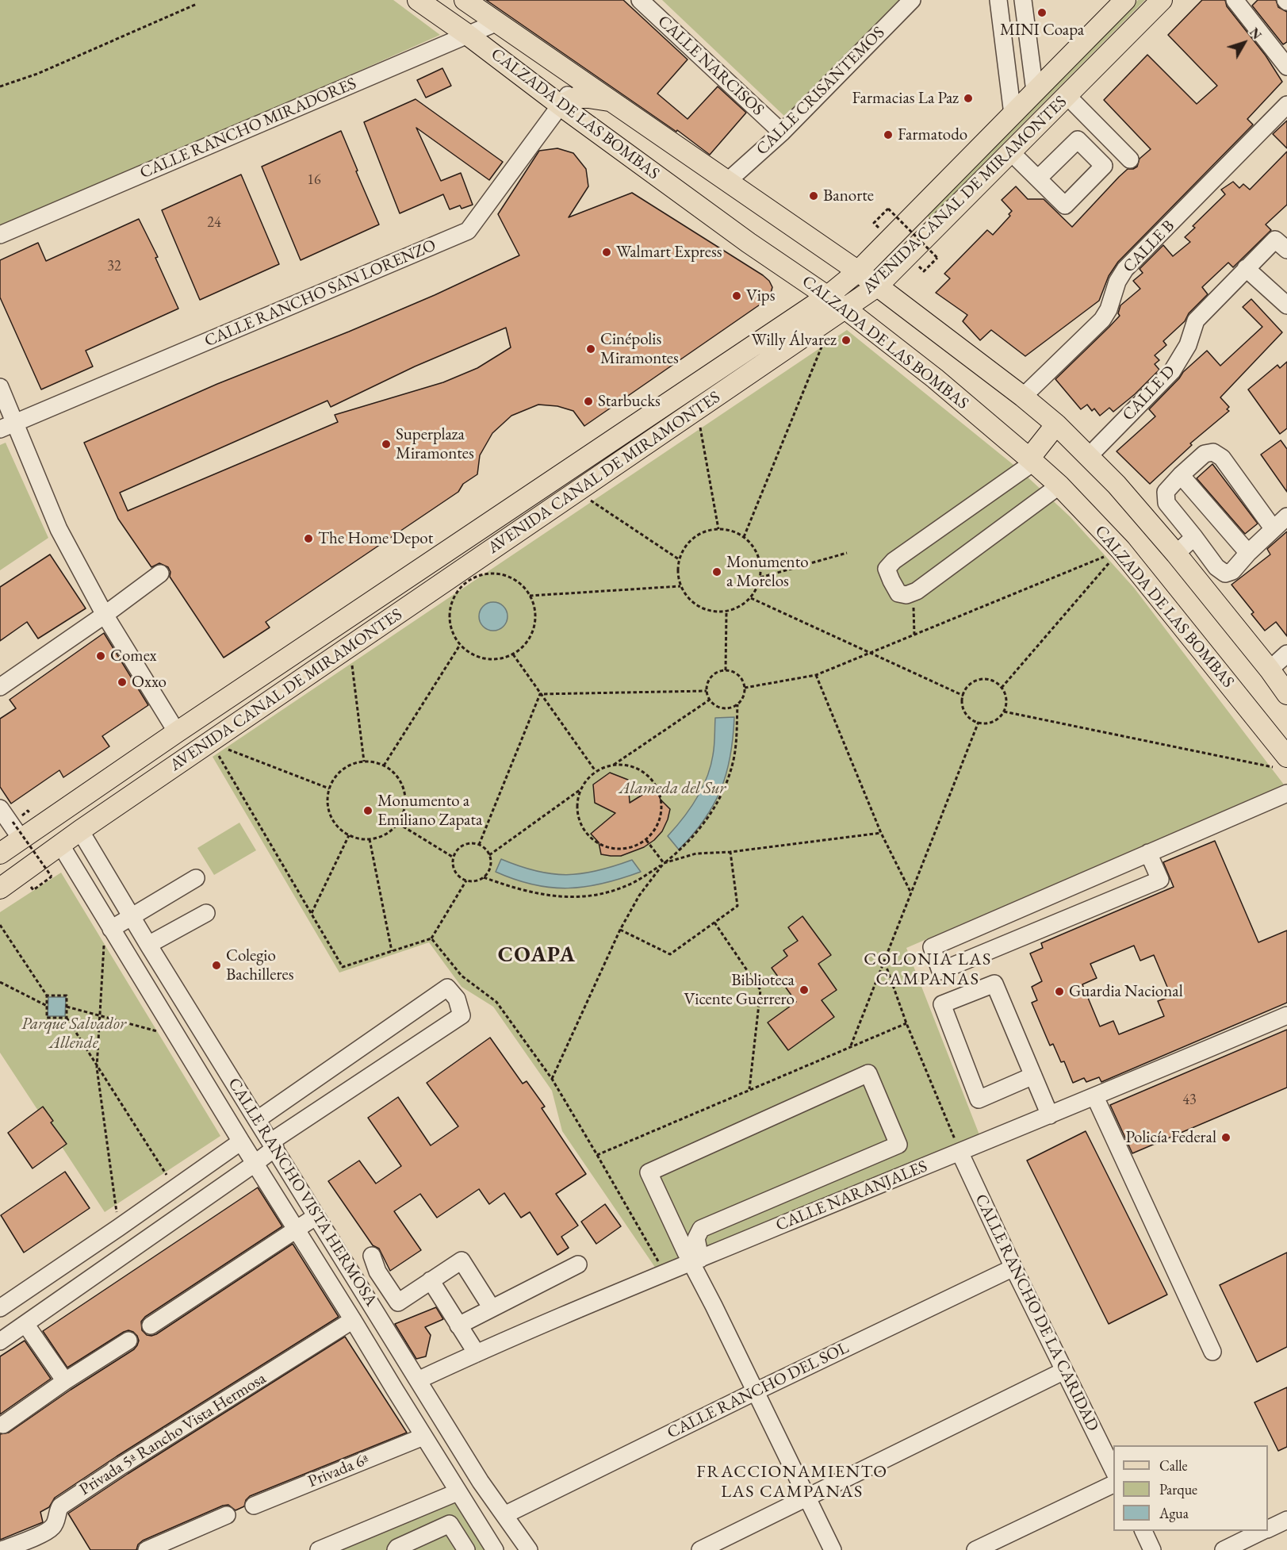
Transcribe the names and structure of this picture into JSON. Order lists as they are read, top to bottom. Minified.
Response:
{"streets":{"main road":["CALZADA DE LAS BOMBAS","AVENIDA CANAL DE MIRAMONTES"],"street":["CALLE NARCISOS","CALLE CRISANTEMOS","CALLE RANCHO MIRADORES","CALLE B","CALLE RANCHO SAN LORENZO","CALLE D","CALLE RANCHO VISTA HERMOSA","CALLE NARANJALES","CALLE RANCHO DE LA CARIDAD","CALLE RANCHO DEL SOL","Privada 5ª Rancho Vista Hermosa","Privada 6ª"]},"crossings":[["CALLE NARCISOS","CALLE CRISANTEMOS"],["CALLE CRISANTEMOS","CALZADA DE LAS BOMBAS"],["CALZADA DE LAS BOMBAS","CALLE RANCHO MIRADORES"],["CALZADA DE LAS BOMBAS","AVENIDA CANAL DE MIRAMONTES"],["CALZADA DE LAS BOMBAS","CALLE B"],["CALZADA DE LAS BOMBAS","CALLE RANCHO SAN LORENZO"],["CALZADA DE LAS BOMBAS","CALLE D"],["AVENIDA CANAL DE MIRAMONTES","CALLE RANCHO VISTA HERMOSA"],["CALLE RANCHO VISTA HERMOSA","CALLE NARANJALES"],["CALLE RANCHO VISTA HERMOSA","CALLE RANCHO DEL SOL"],["CALLE RANCHO VISTA HERMOSA","Privada 5ª Rancho Vista Hermosa"],["CALLE RANCHO VISTA HERMOSA","Privada 6ª"],["CALLE NARANJALES","CALLE RANCHO DE LA CARIDAD"],["CALLE RANCHO DE LA CARIDAD","CALLE RANCHO DEL SOL"]],"districts":["COAPA","COLONIA LAS CAMPANAS","FRACCIONAMIENTO LAS CAMPANAS"],"parks":["Alameda del Sur","Parque Salvador Allende"],"places":["MINI Coapa","Farmacias La Paz","Farmatodo","Banorte","Walmart Express","Vips","Willy Álvarez","Cinépolis Miramontes","Starbucks","Superplaza Miramontes","The Home Depot","Monumento a Morelos","Comex","Oxxo","Monumento a Emiliano Zapata","Colegio Bachilleres","Biblioteca Vicente Guerrero","Guardia Nacional","Policía Federal"],"house_numbers":["16","24","32","43"],"legend":["Calle","Parque","Agua"],"north":"top right"}
